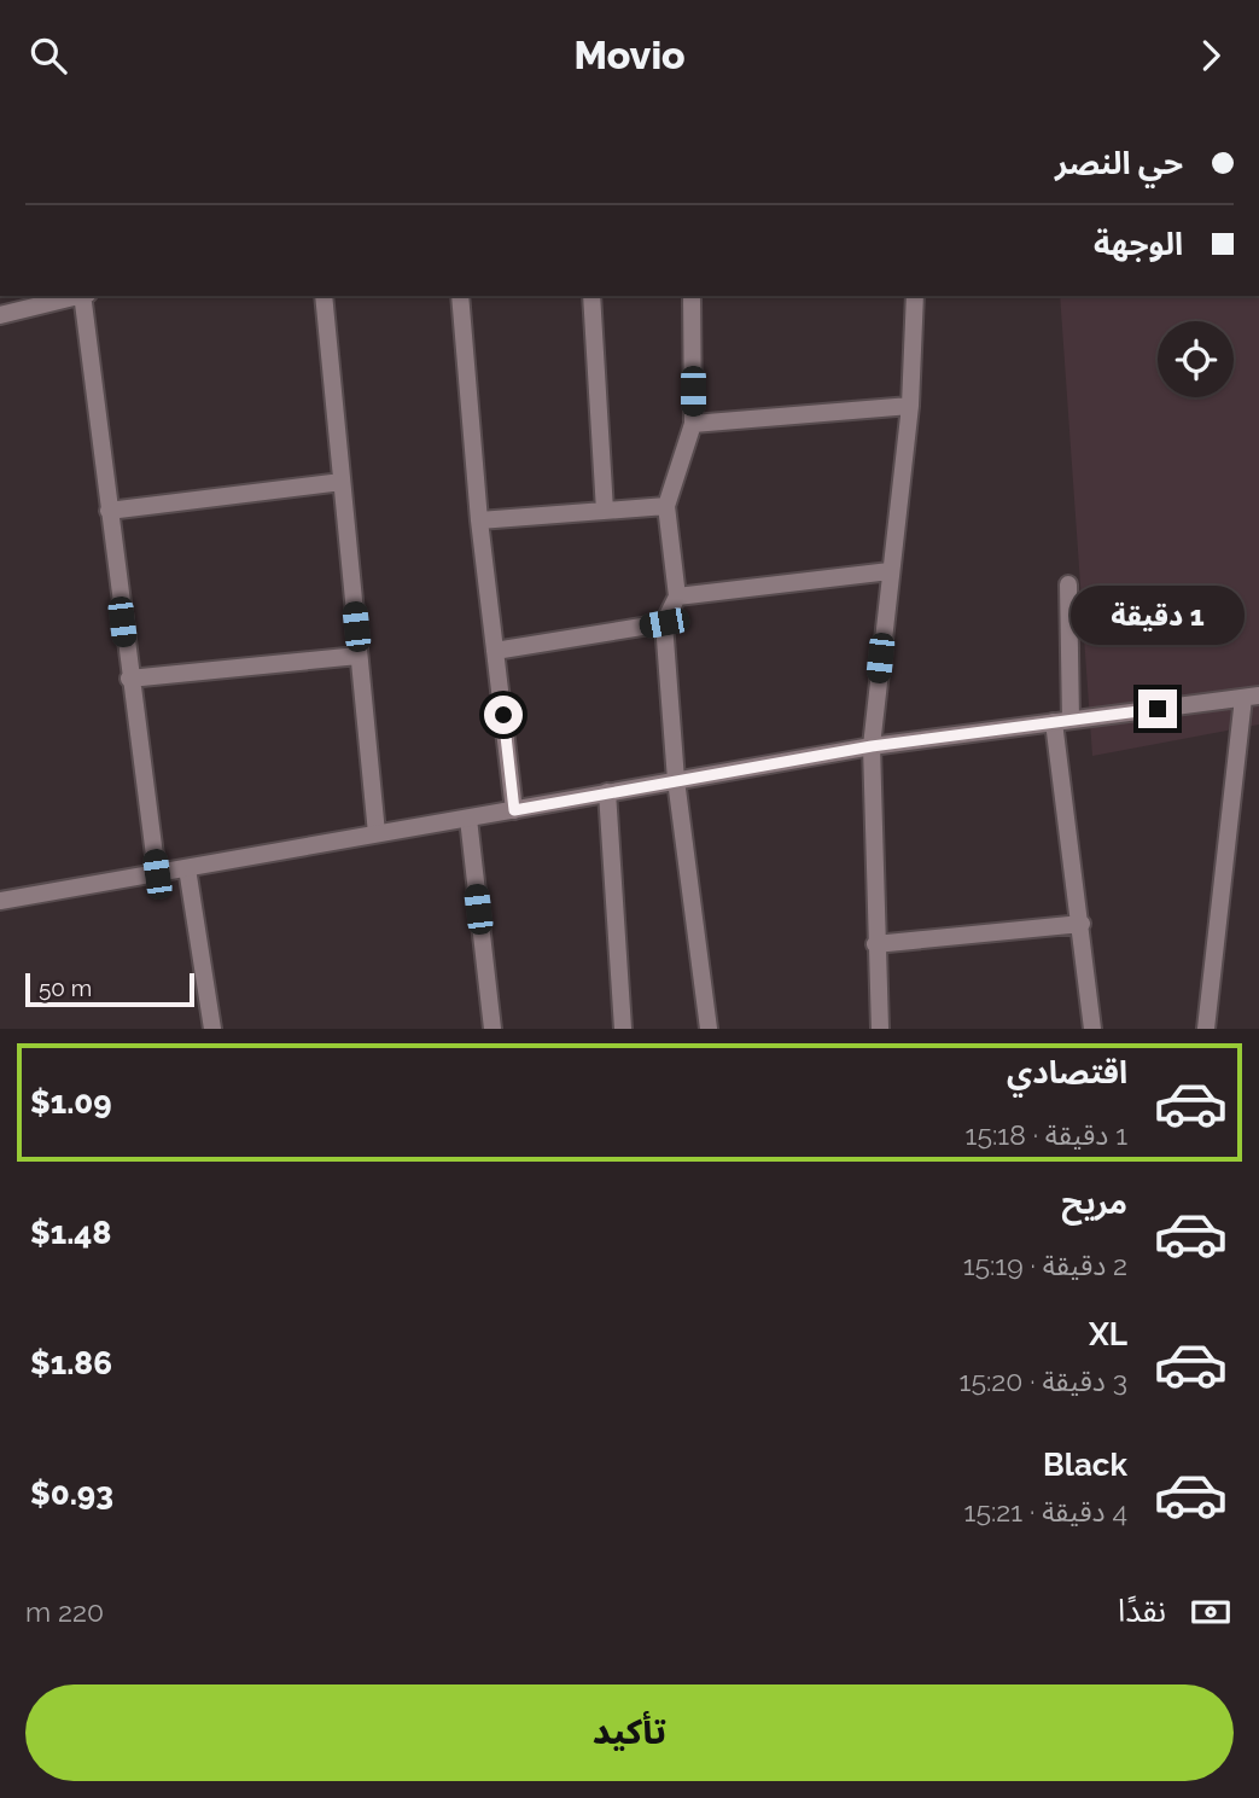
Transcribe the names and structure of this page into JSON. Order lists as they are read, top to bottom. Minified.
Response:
{"scale_bar":"50 m","page":{"header":"Movio","banner":["حي النصر","الوجهة"],"bubble":"1 دقيقة","scale":"50 m","list":[{"name":"اقتصادي","note":"1 دقيقة · 15:18","value":"$1.09"},{"name":"مريح","note":"2 دقيقة · 15:19","value":"$1.48"},{"name":"XL","note":"3 دقيقة · 15:20","value":"$1.86"},{"name":"Black","note":"4 دقيقة · 15:21","value":"$0.93"}],"pay":["نقدًا","220 m"],"buttons":"تأكيد"}}
